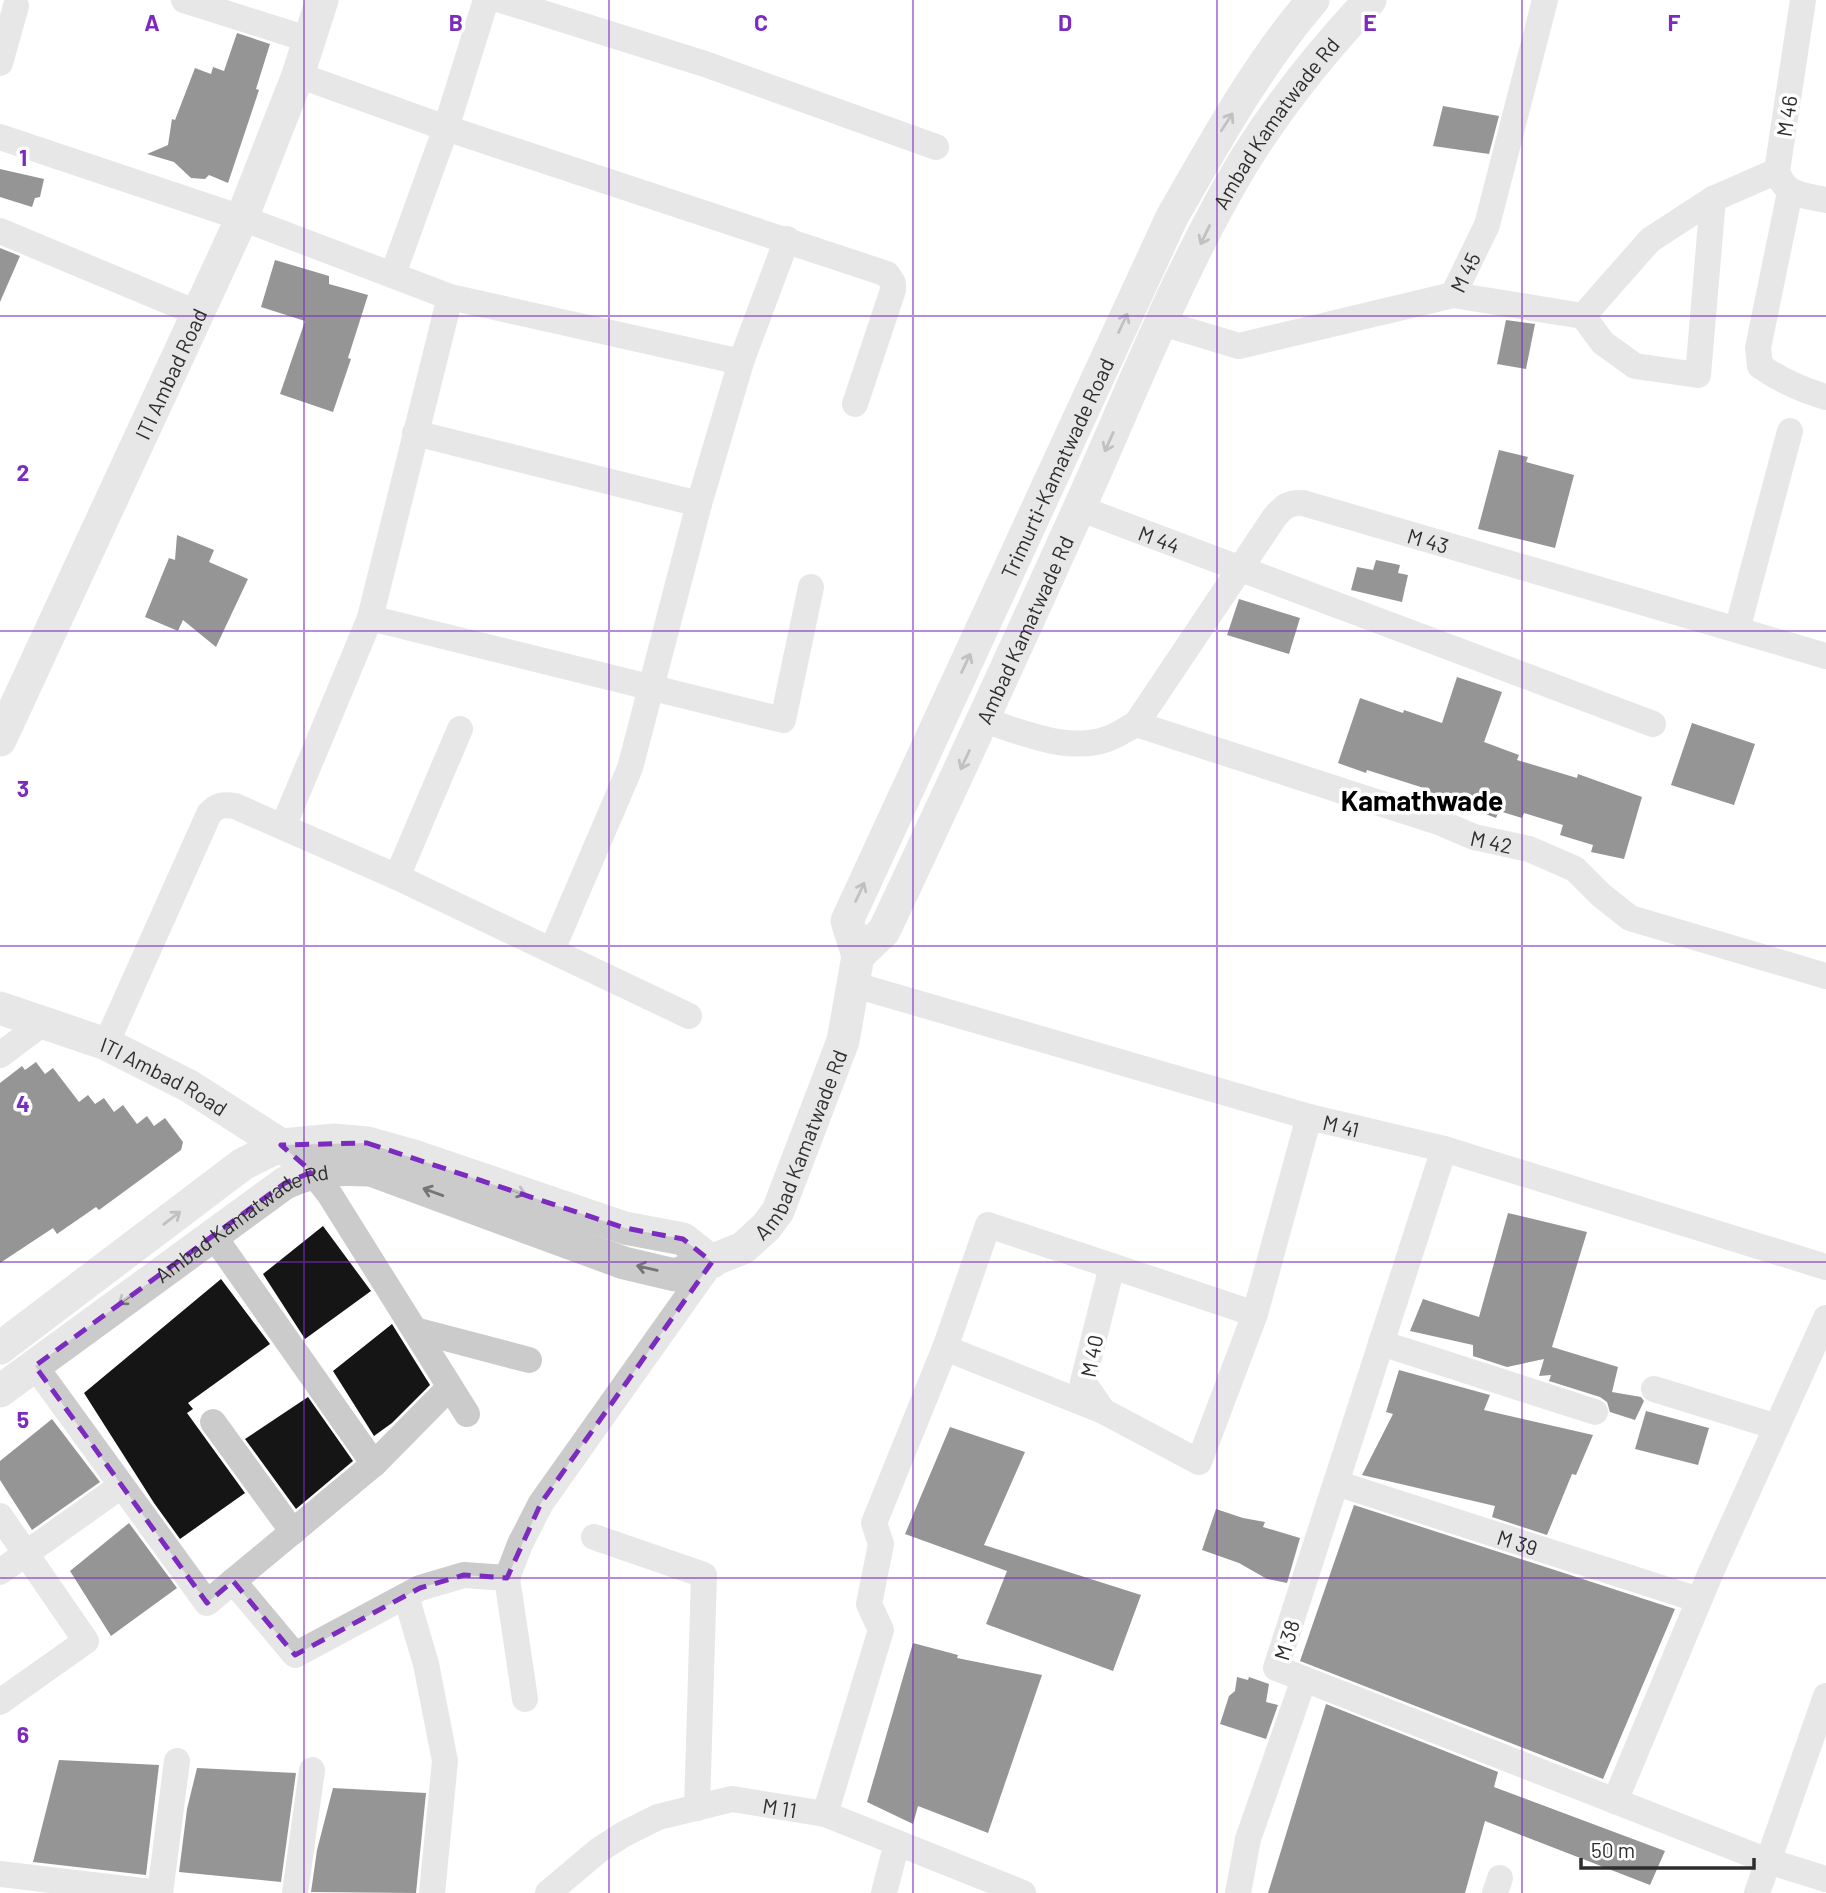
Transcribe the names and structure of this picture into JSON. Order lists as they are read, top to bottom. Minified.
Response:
{"streets":{"street":["M 46","Ambad Kamatwade Rd","M 45","ITI Ambad Road","Trimurti-Kamatwade Road","M 44","M 43","M 42","M 41","M 40","M 39","M 38","M 11"]},"crossings":[["Ambad Kamatwade Rd","M 45"],["Ambad Kamatwade Rd","ITI Ambad Road"],["Ambad Kamatwade Rd","Trimurti-Kamatwade Road"],["Ambad Kamatwade Rd","M 44"],["Ambad Kamatwade Rd","M 41"],["Trimurti-Kamatwade Road","M 41"],["M 44","M 43"],["M 43","M 42"],["M 41","M 40"],["M 41","M 38"],["M 39","M 38"]],"districts":["Kamathwade"],"scale_bar":"50 m","grid":{"columns":["A","B","C","D","E","F"],"rows":["1","2","3","4","5","6"]}}
